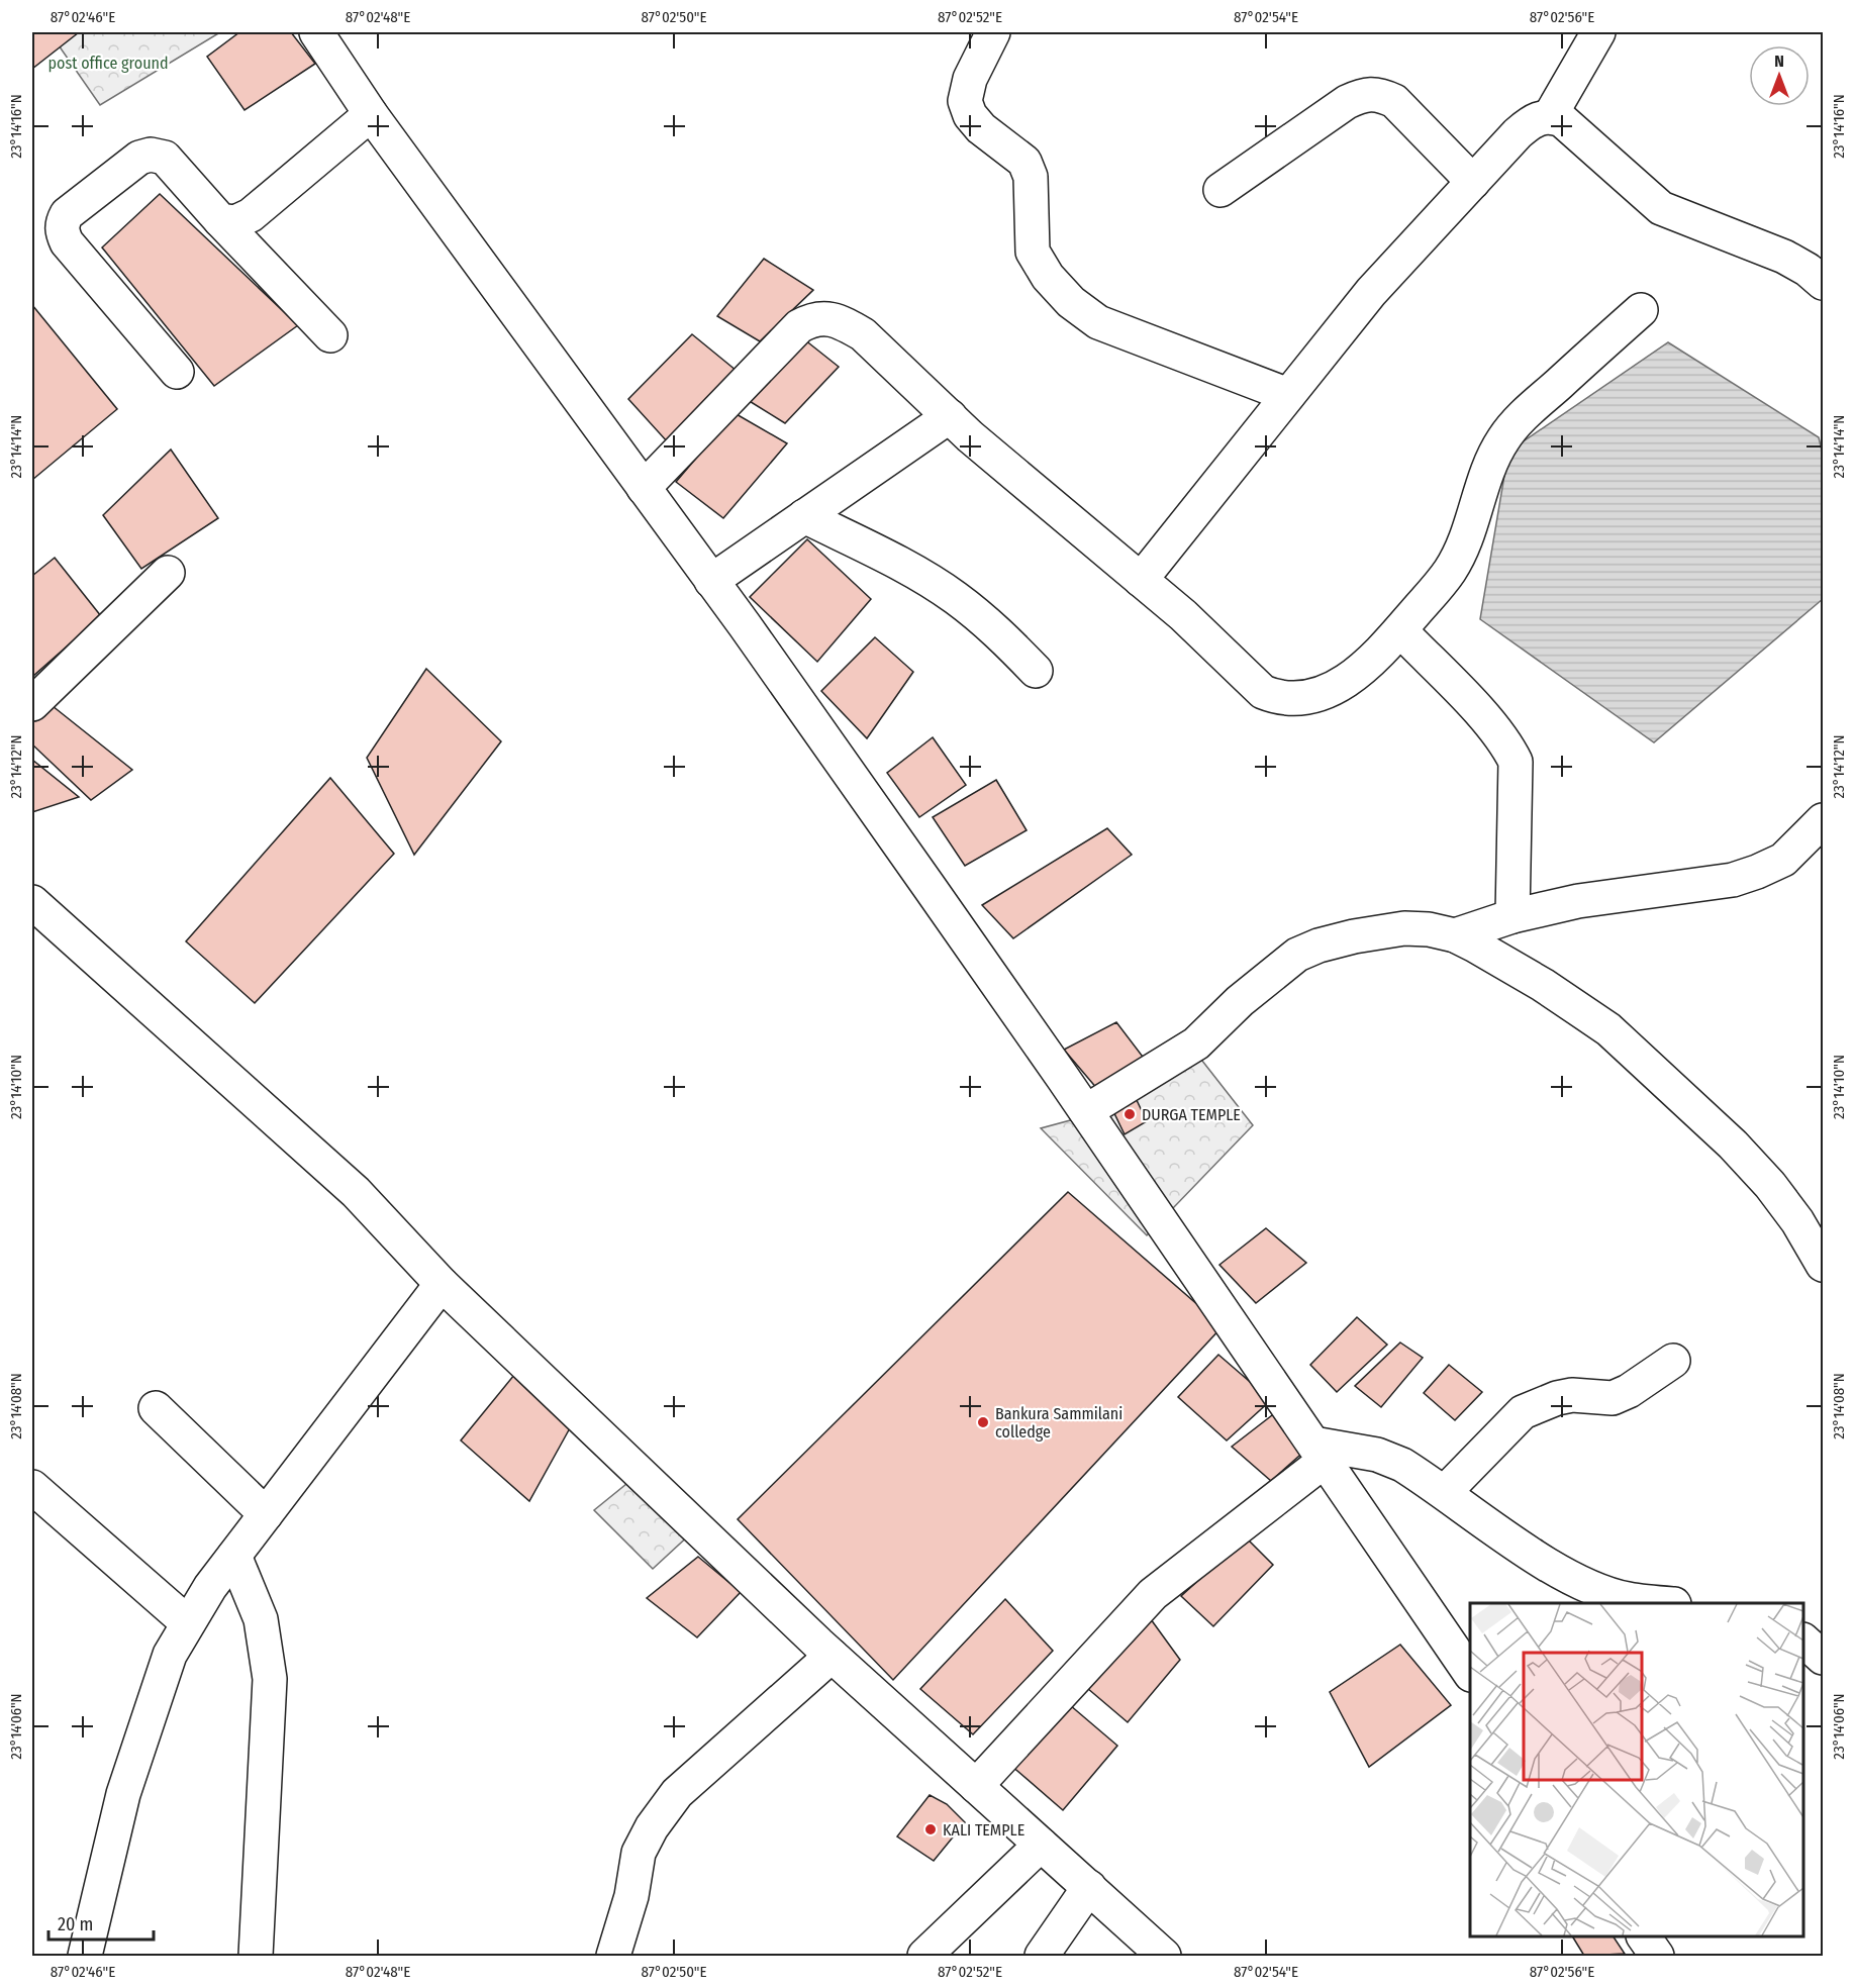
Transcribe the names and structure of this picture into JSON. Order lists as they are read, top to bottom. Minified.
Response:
{"parks":["post office ground"],"places":["DURGA TEMPLE","Bankura Sammilani colledge","KALI TEMPLE"],"scale_bar":"20 m","north":"top","coordinates":["87°02'46\"E","87°02'48\"E","87°02'50\"E","87°02'52\"E","87°02'54\"E","87°02'56\"E","23°14'16\"N","23°14'14\"N","23°14'12\"N","23°14'10\"N","23°14'08\"N","23°14'06\"N"]}
